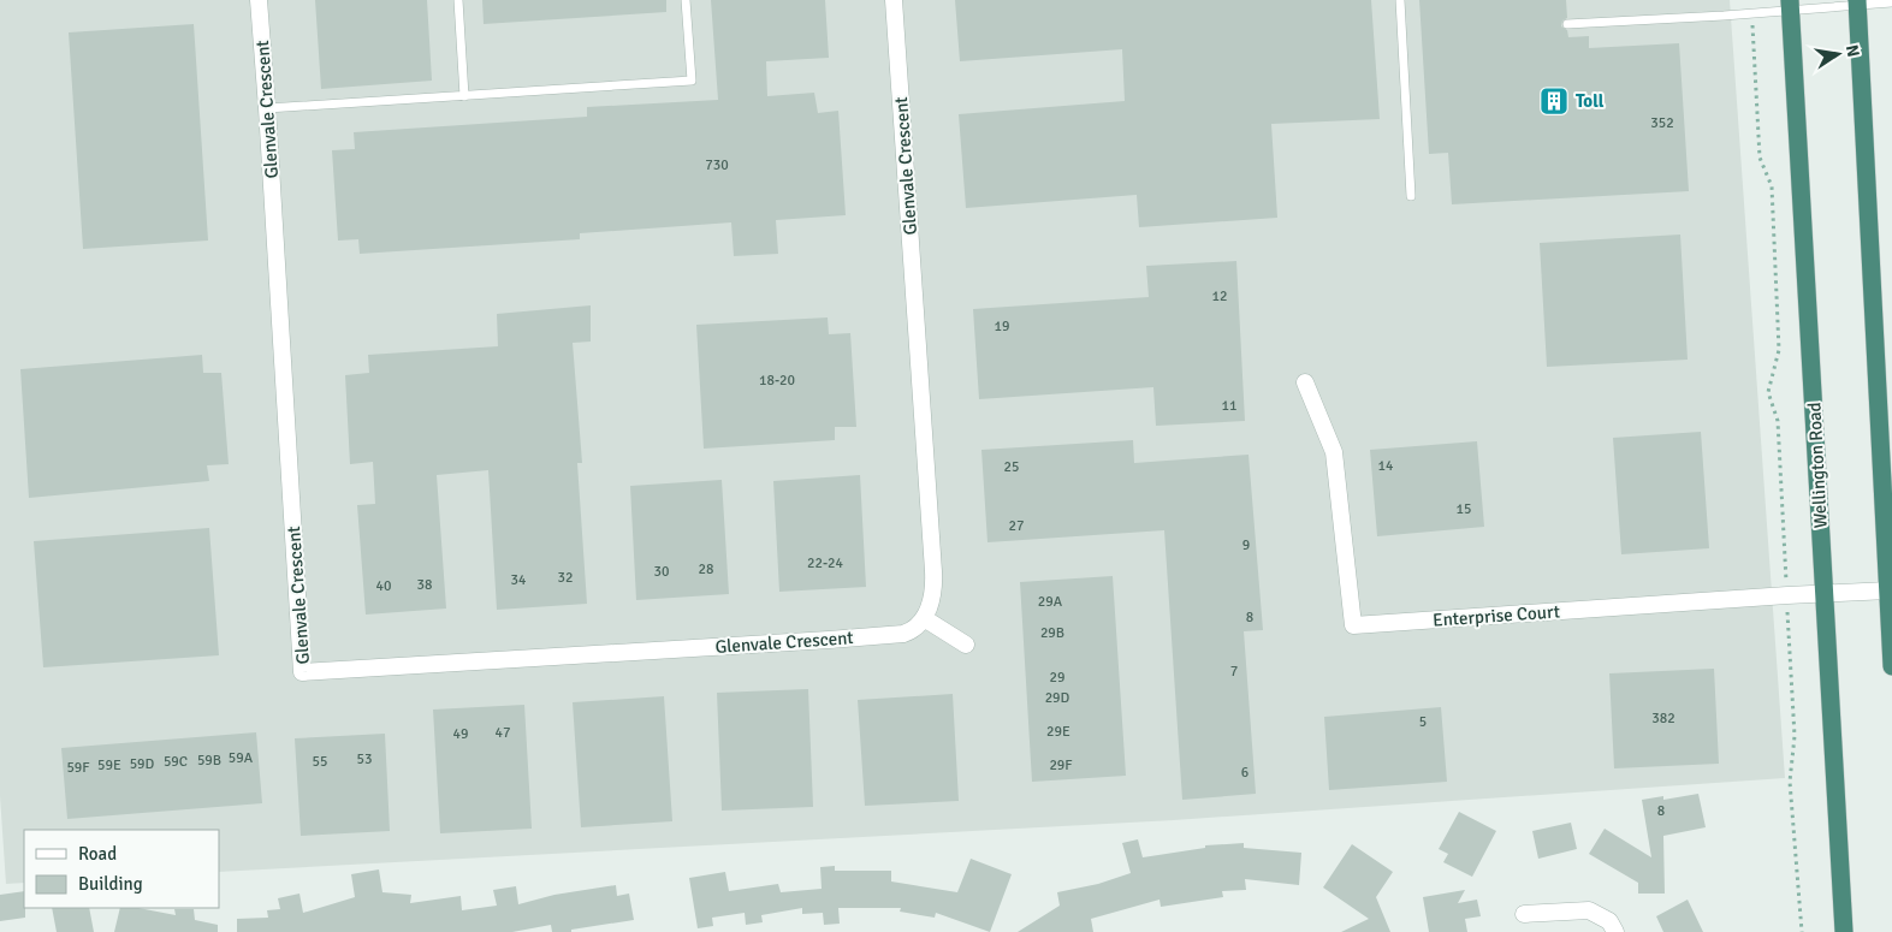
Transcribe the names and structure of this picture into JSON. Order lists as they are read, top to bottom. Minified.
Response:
{"streets":{"highway":["Wellington Road"],"street":["Glenvale Crescent","Enterprise Court"]},"crossings":[["Wellington Road","Enterprise Court"]],"places":{"building":["Toll"]},"house_numbers":["352","730","12","19","18-20","11","14","25","15","27","9","22-24","28","30","32","34","38","40","29A","8","29B","7","29","29D","382","5","29E","47","49","59A","53","59B","59C","55","59D","59E","29F","59F","6","8"],"legend":["Road","Building"],"north":"right"}
